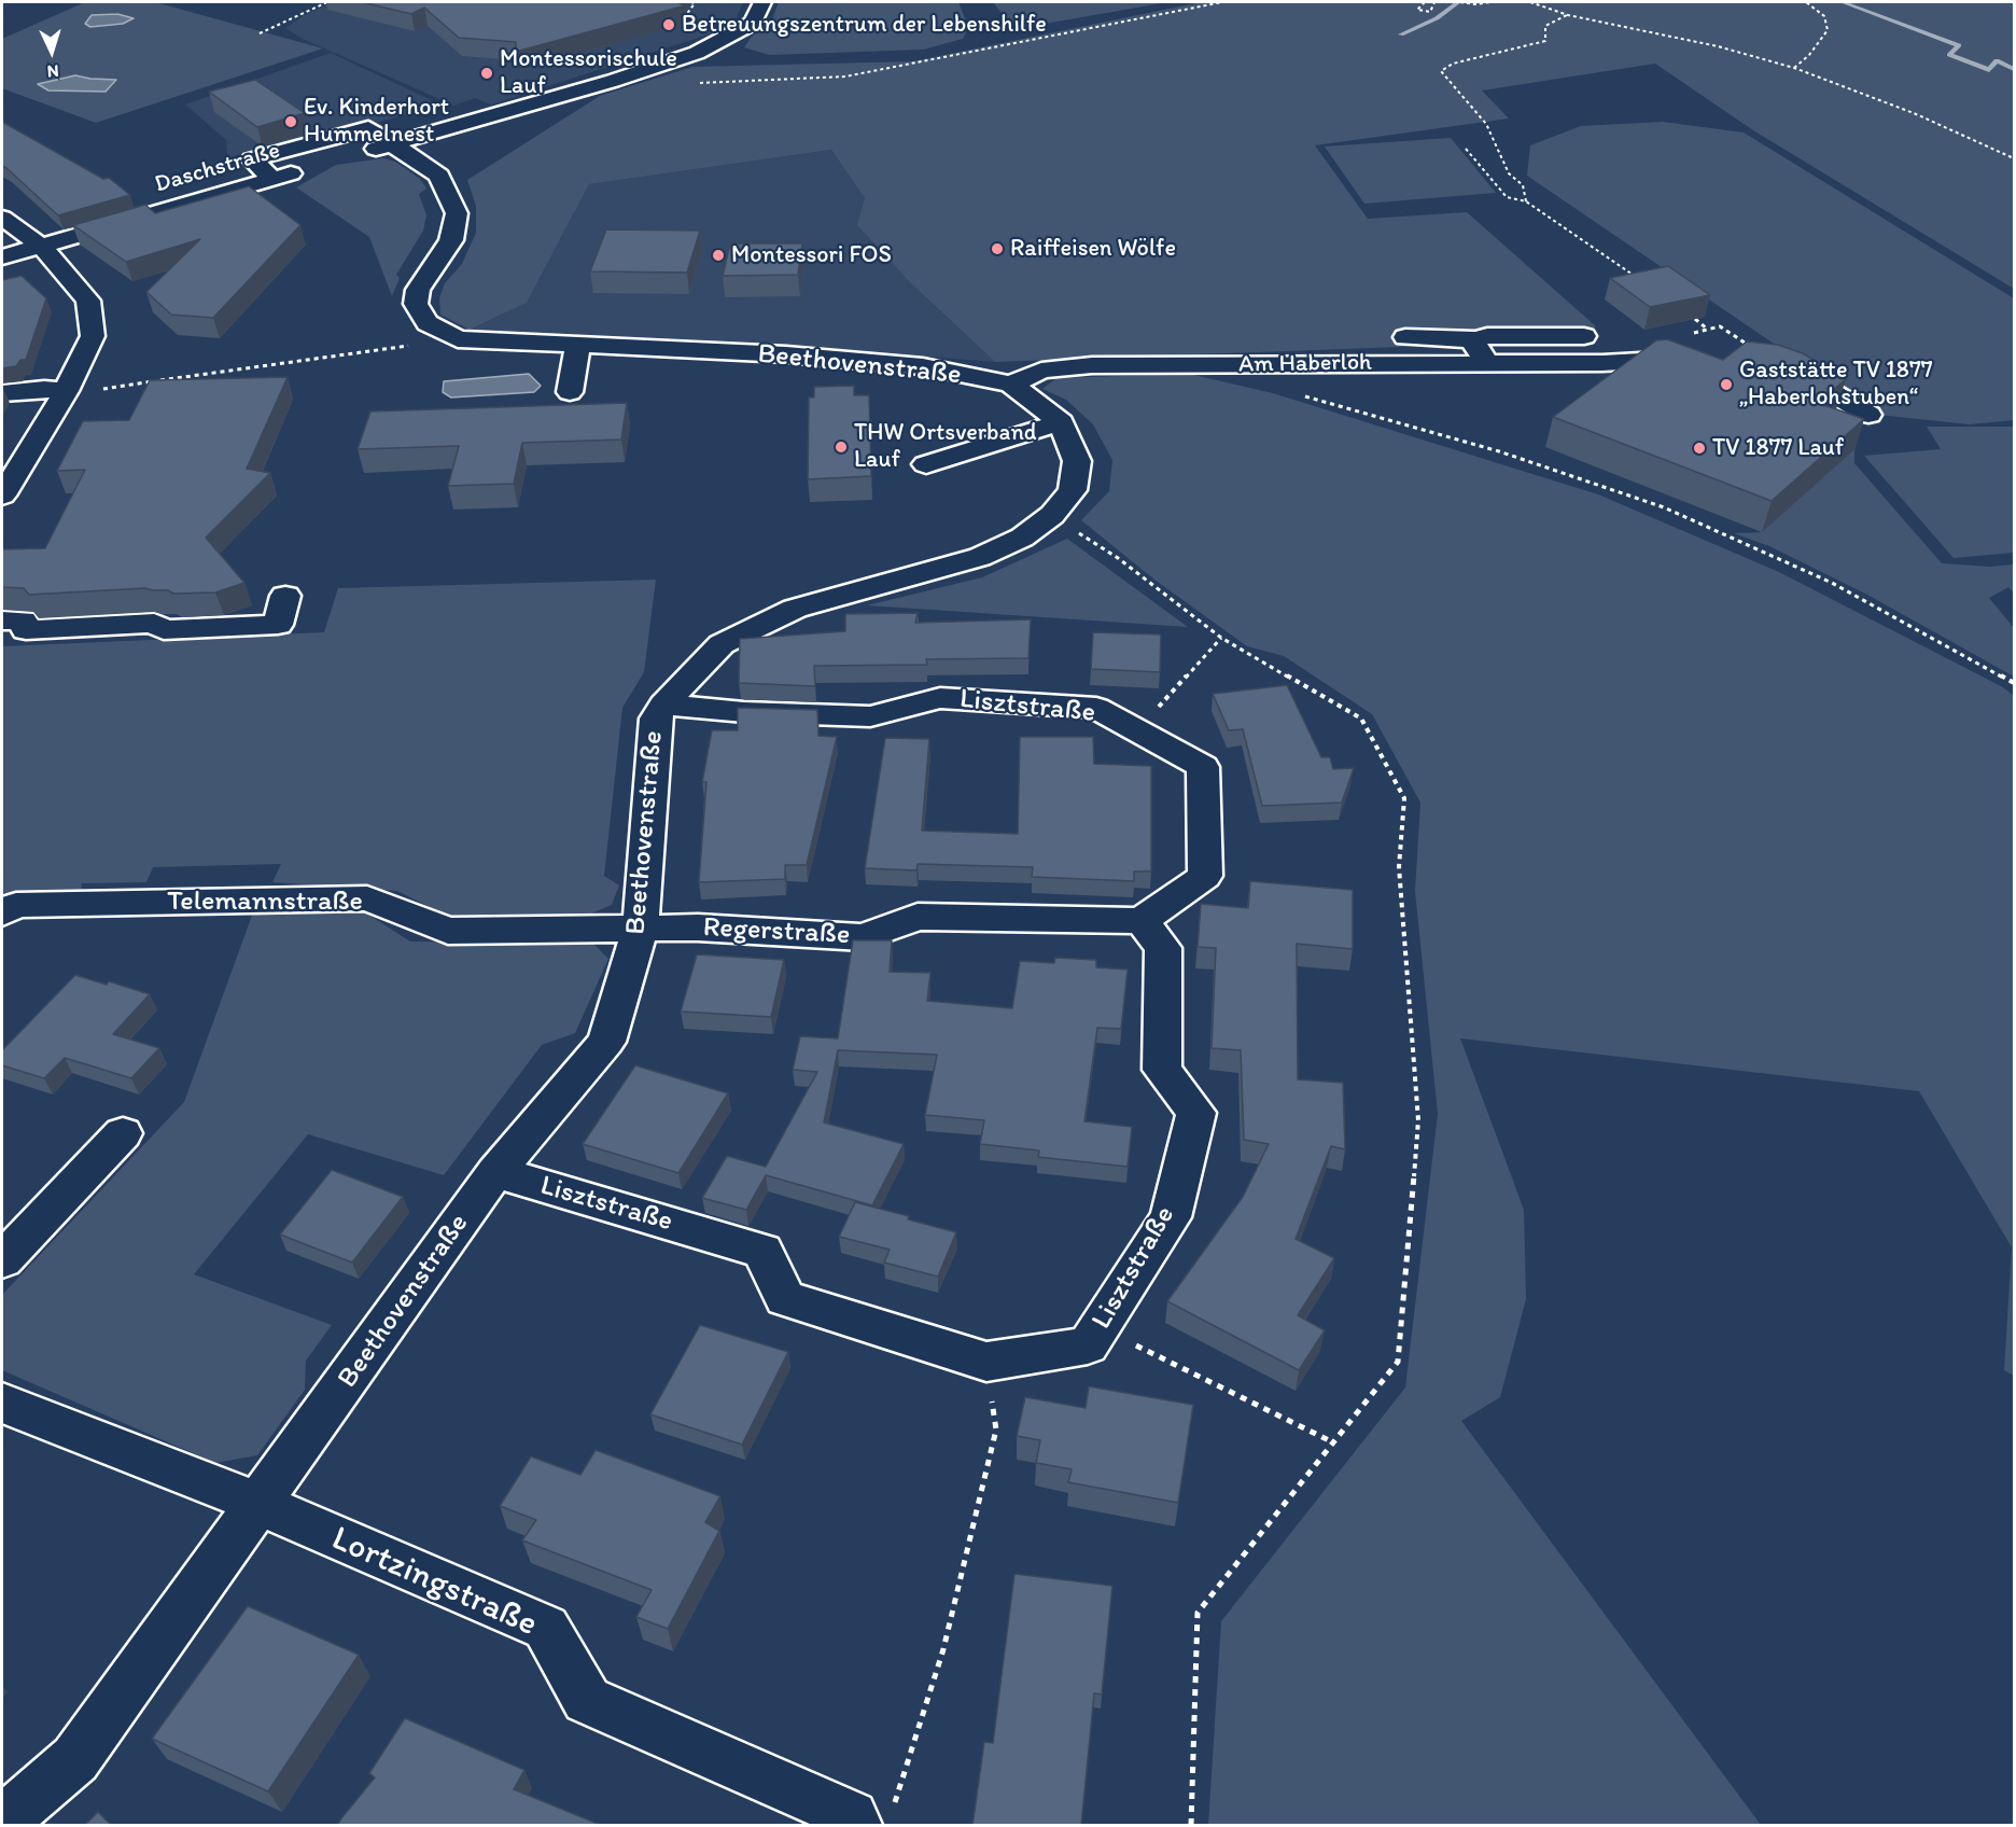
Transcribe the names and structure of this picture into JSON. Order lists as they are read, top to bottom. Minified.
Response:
{"streets":{"street":["Daschstraße","Am Haberloh","Beethovenstraße","Lisztstraße","Telemannstraße","Regerstraße","Lortzingstraße"]},"crossings":[["Daschstraße","Beethovenstraße"],["Am Haberloh","Beethovenstraße"],["Beethovenstraße","Lisztstraße"],["Beethovenstraße","Telemannstraße"],["Beethovenstraße","Regerstraße"],["Beethovenstraße","Lortzingstraße"],["Lisztstraße","Regerstraße"],["Telemannstraße","Regerstraße"]],"places":["Betreuungszentrum der Lebenshilfe","Montessorischule Lauf","Ev. Kinderhort Hummelnest","Raiffeisen Wölfe","Montessori FOS","Gaststätte TV 1877 „Haberlohstuben“","THW Ortsverband Lauf","TV 1877 Lauf"],"north":"bottom"}
